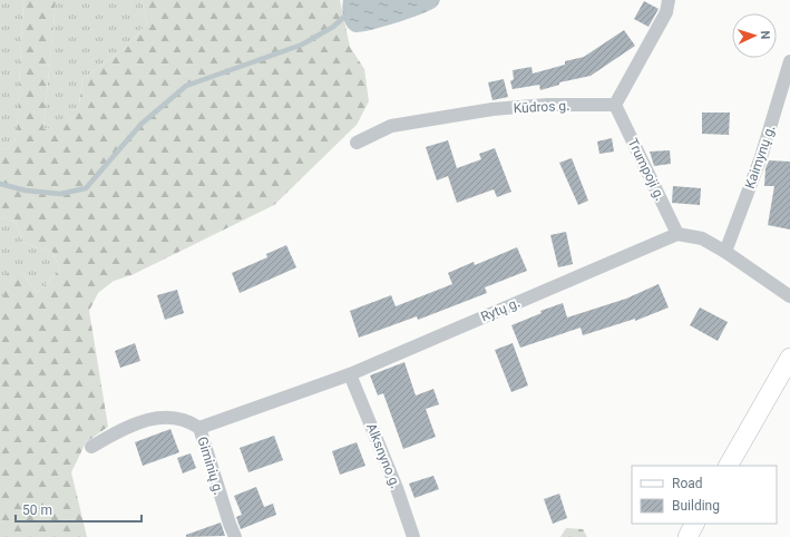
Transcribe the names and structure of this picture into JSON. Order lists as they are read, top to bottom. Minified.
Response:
{"streets":{"street":["Kūdros g.","Kaimynų g.","Trumpoji g.","Rytų g.","Alksnyno g.","Giminių g."]},"crossings":[["Kūdros g.","Trumpoji g."],["Trumpoji g.","Rytų g."],["Rytų g.","Alksnyno g."],["Rytų g.","Giminių g."]],"legend":["Road","Building"],"scale_bar":"50 m","north":"right"}
